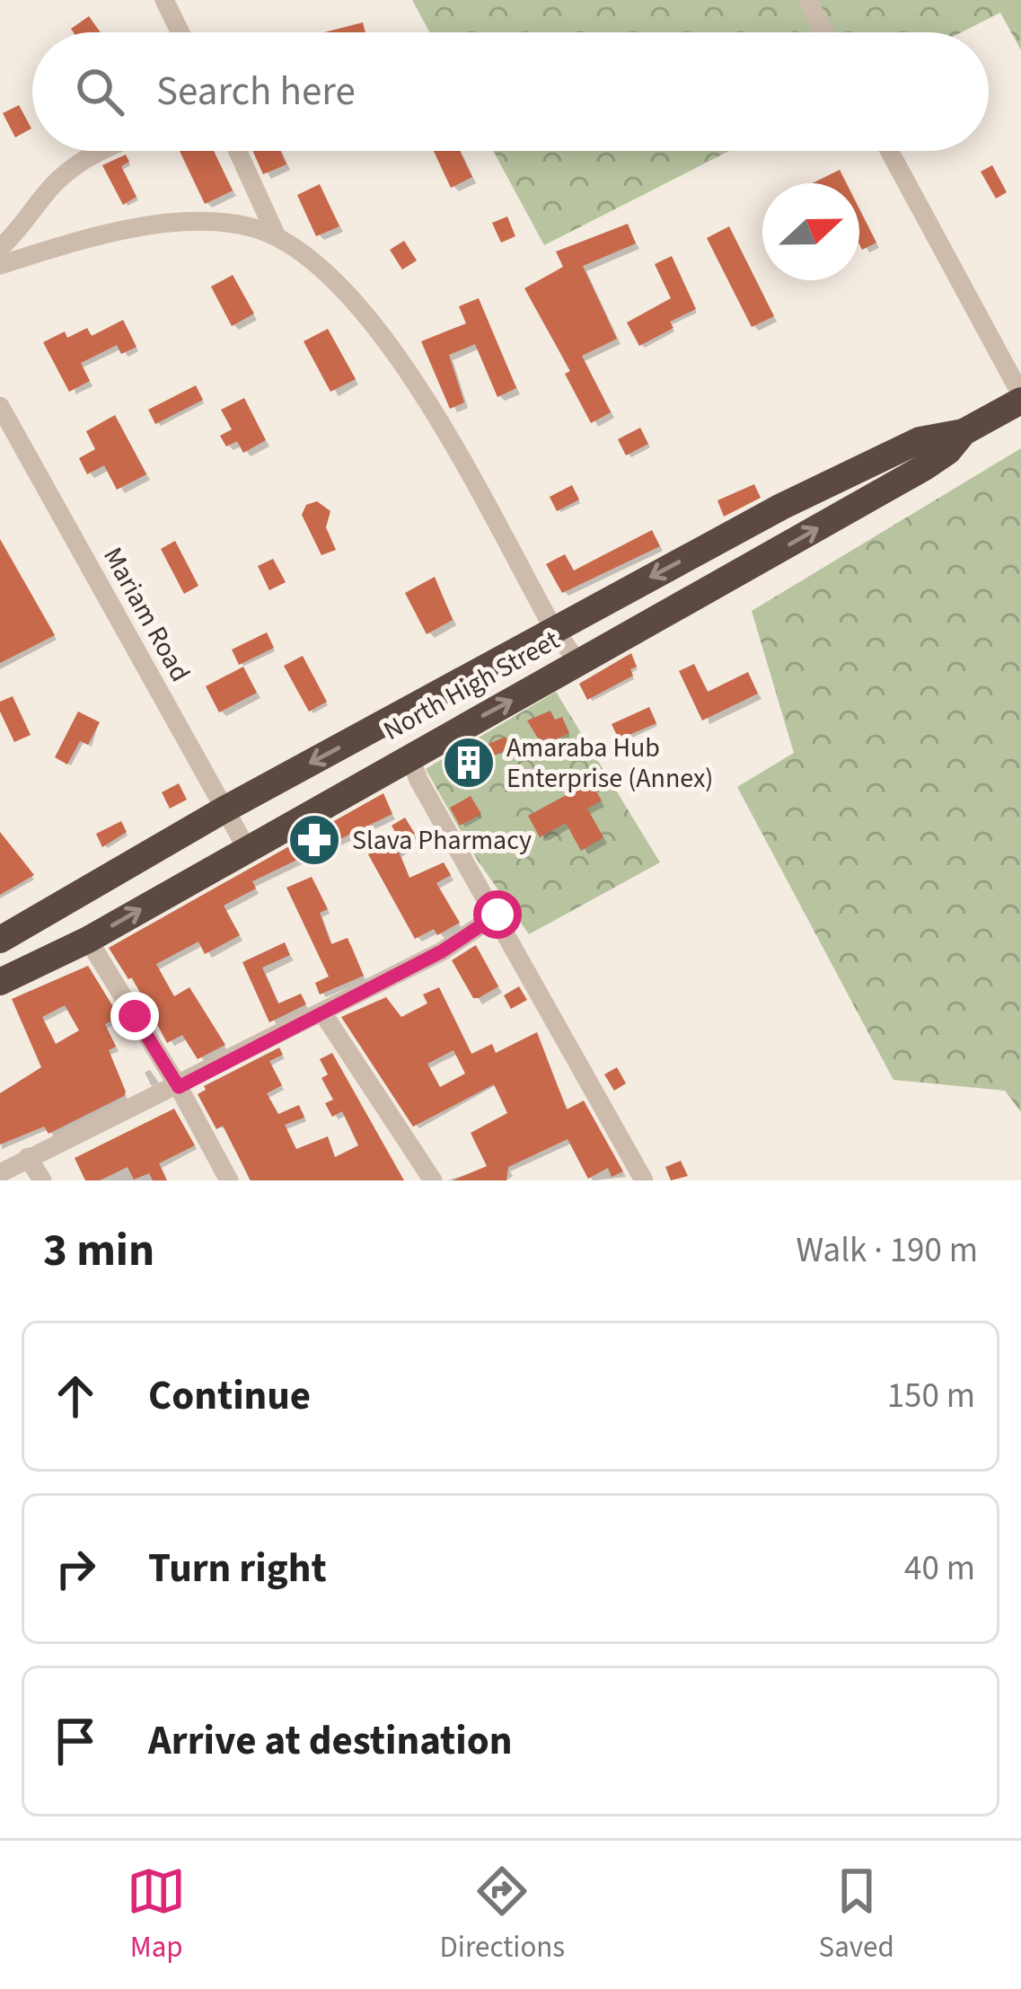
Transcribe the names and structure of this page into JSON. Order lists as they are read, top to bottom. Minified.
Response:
{"streets":{"highway":["North High Street"],"street":["Mariam Road"]},"crossings":[["Mariam Road","North High Street"]],"places":{"building":["Amaraba Hub Enterprise (Annex)"],"pharmacy":["Slava Pharmacy"]},"north":"right","page":{"search":"Search here","heading":["3 min","Walk · 190 m"],"list":[["Continue","150 m"],["Turn right","40 m"],"Arrive at destination"],"nav":["Map","Directions","Saved"]}}
